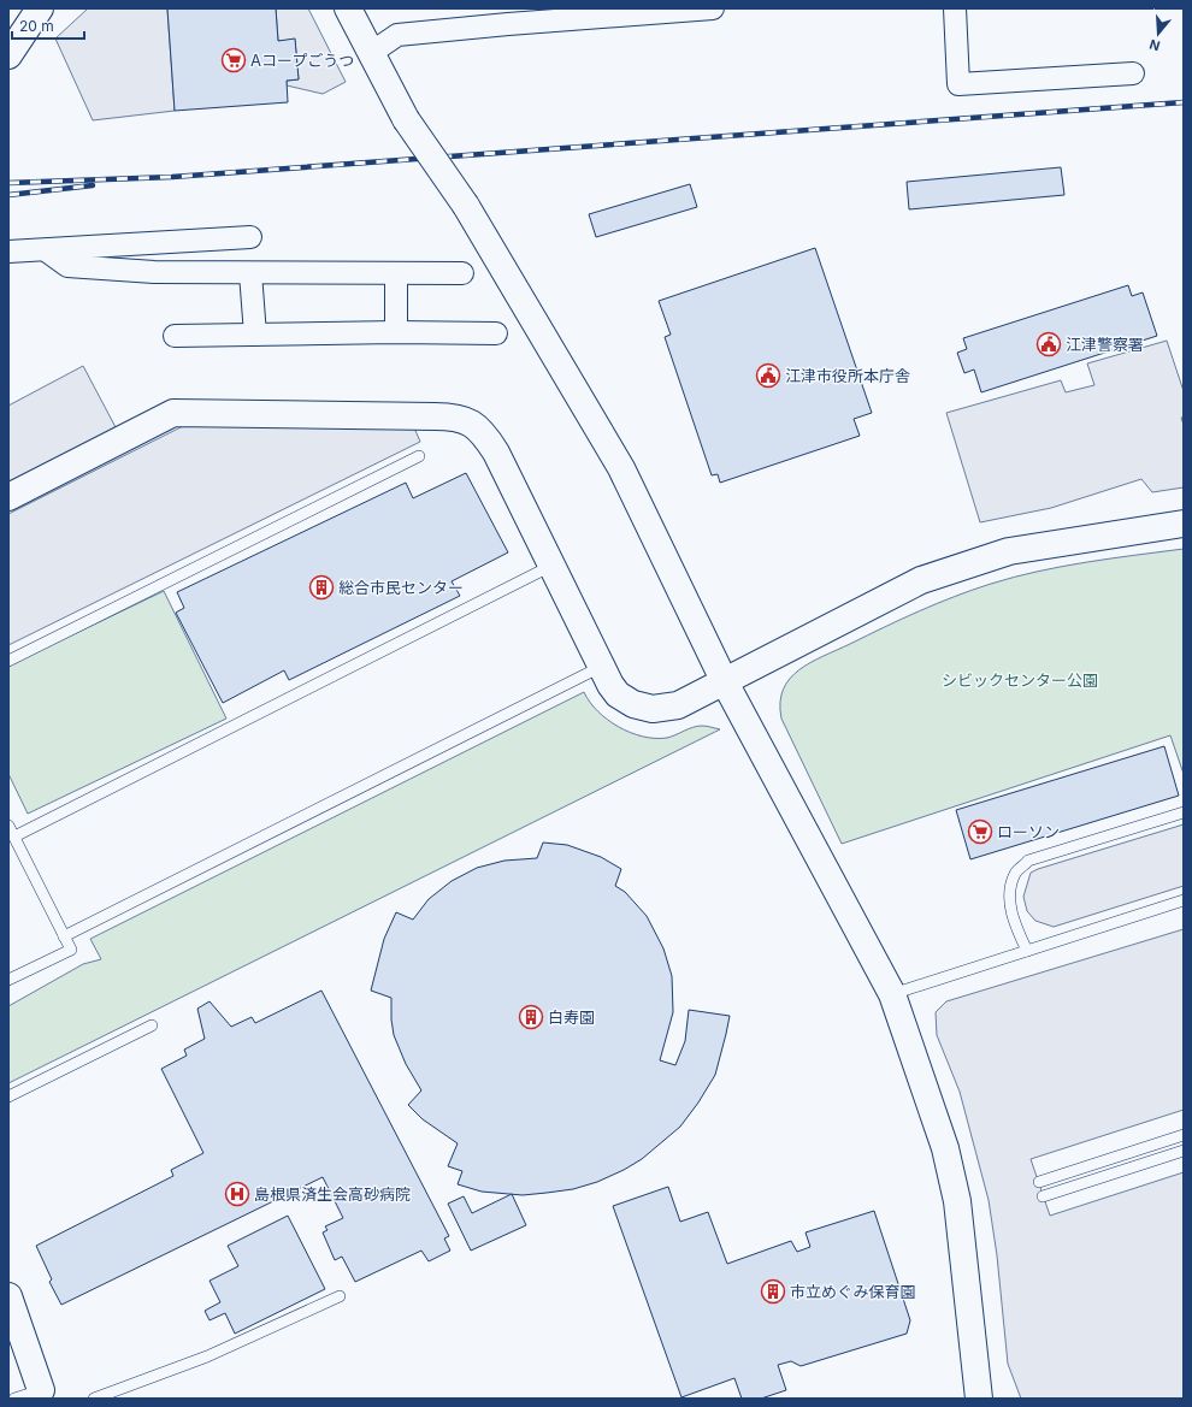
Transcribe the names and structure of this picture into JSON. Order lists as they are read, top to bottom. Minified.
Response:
{"parks":["シビックセンター公園"],"places":{"supermarket":["Aコープごうつ","ローソン"],"public building":["江津警察署","江津市役所本庁舎"],"building":["総合市民センター","白寿園","市立めぐみ保育園"],"hospital":["島根県済生会高砂病院"]},"scale_bar":"20 m","north":"bottom"}
